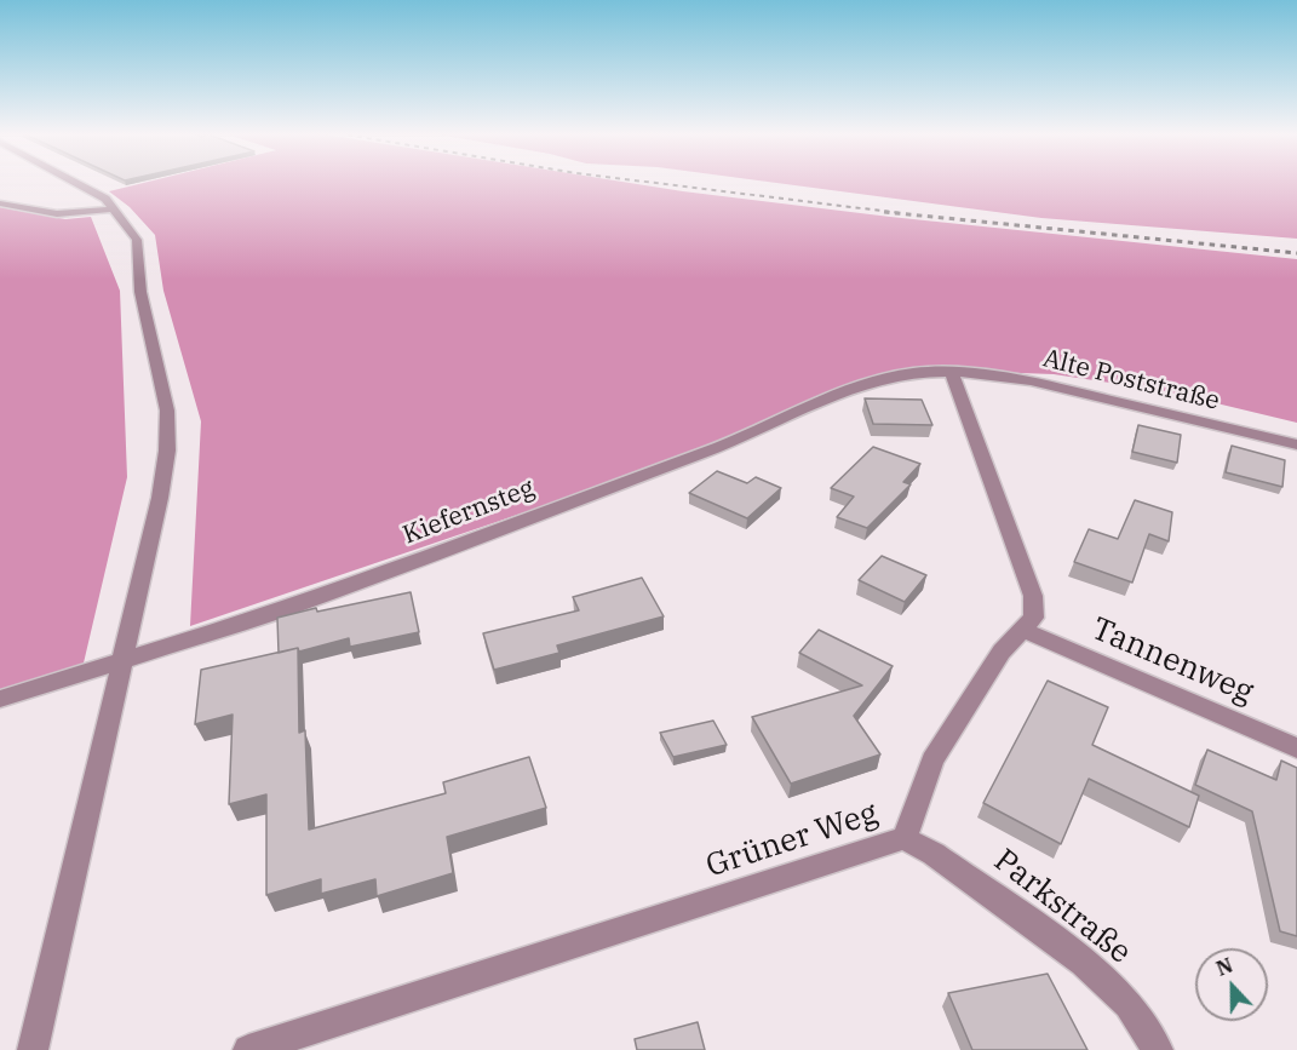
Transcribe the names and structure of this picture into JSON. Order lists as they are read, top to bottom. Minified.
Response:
{"streets":{"street":["Alte Poststraße","Kiefernsteg","Tannenweg","Grüner Weg","Parkstraße"]},"crossings":[["Alte Poststraße","Kiefernsteg"],["Alte Poststraße","Grüner Weg"],["Kiefernsteg","Grüner Weg"],["Tannenweg","Grüner Weg"],["Grüner Weg","Parkstraße"]],"north":"top"}
